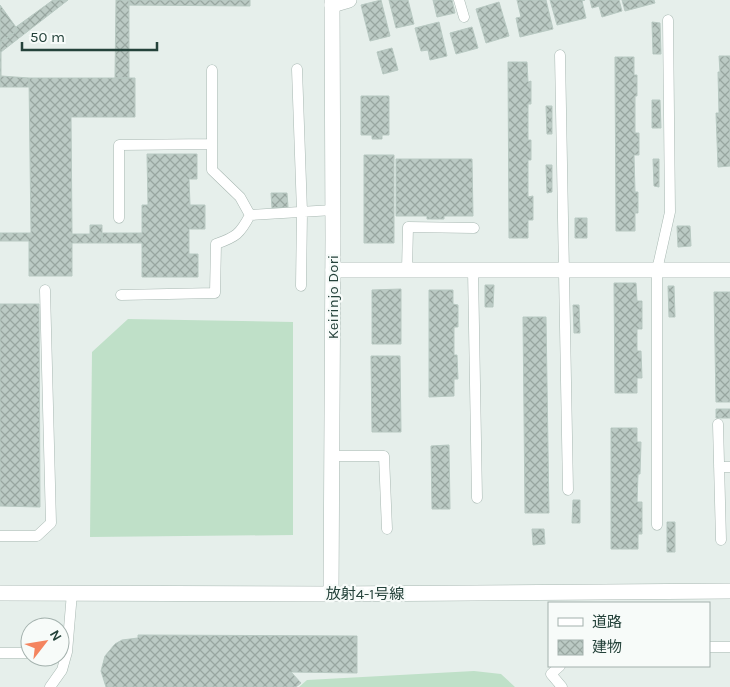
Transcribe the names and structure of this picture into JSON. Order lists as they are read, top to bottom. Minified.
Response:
{"streets":{"street":["Keirinjo Dori","放射4-1号線"]},"crossings":[["Keirinjo Dori","放射4-1号線"]],"legend":["道路","建物"],"scale_bar":"50 m","north":"top right"}
